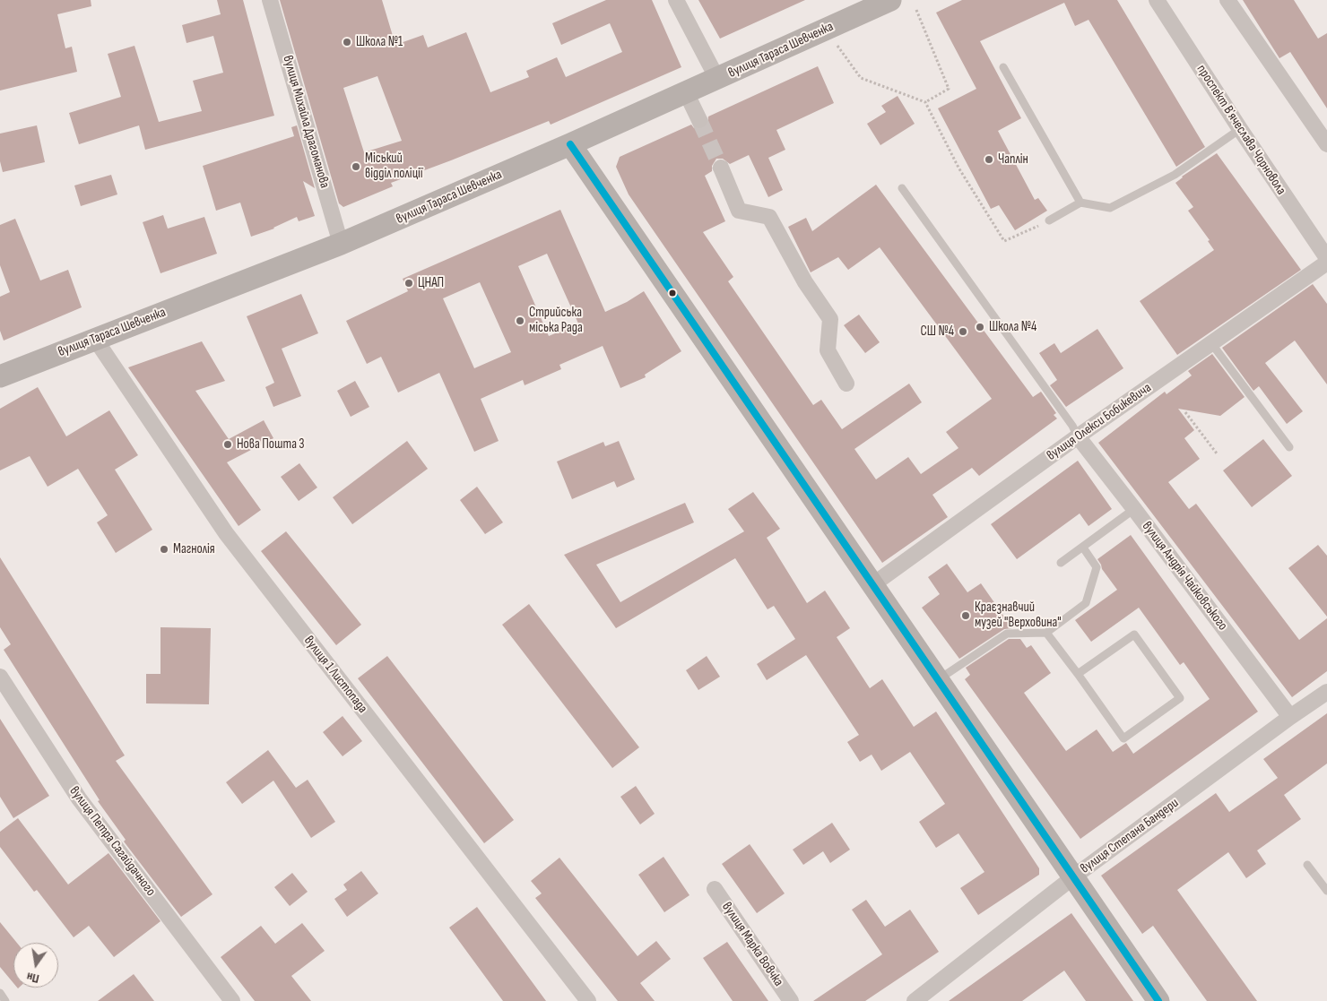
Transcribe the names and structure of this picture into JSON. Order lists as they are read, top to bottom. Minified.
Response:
{"streets":{"street":["вулиця Тараса Шевченка","вулиця Михайла Драгоманова","проспект Вʼячеслава Чорновола","вулиця Олекси Бобикевича","вулиця Андрія Чайковського","вулиця 1 Листопада","вулиця Степана Бандери","вулиця Петра Сагайдачного","вулиця Марка Вовчка"]},"crossings":[["вулиця Тараса Шевченка","вулиця Михайла Драгоманова"],["вулиця Тараса Шевченка","вулиця 1 Листопада"],["вулиця Олекси Бобикевича","вулиця Андрія Чайковського"],["вулиця Андрія Чайковського","вулиця Степана Бандери"]],"places":["Школа №1","Чаплін","Міський відділ поліції","ЦНАП","Стрийська міська Рада","Школа №4","СШ №4","Нова Пошта 3","Магнолія","Краєзнавчий музей \"Верховина\""],"north":"bottom"}
